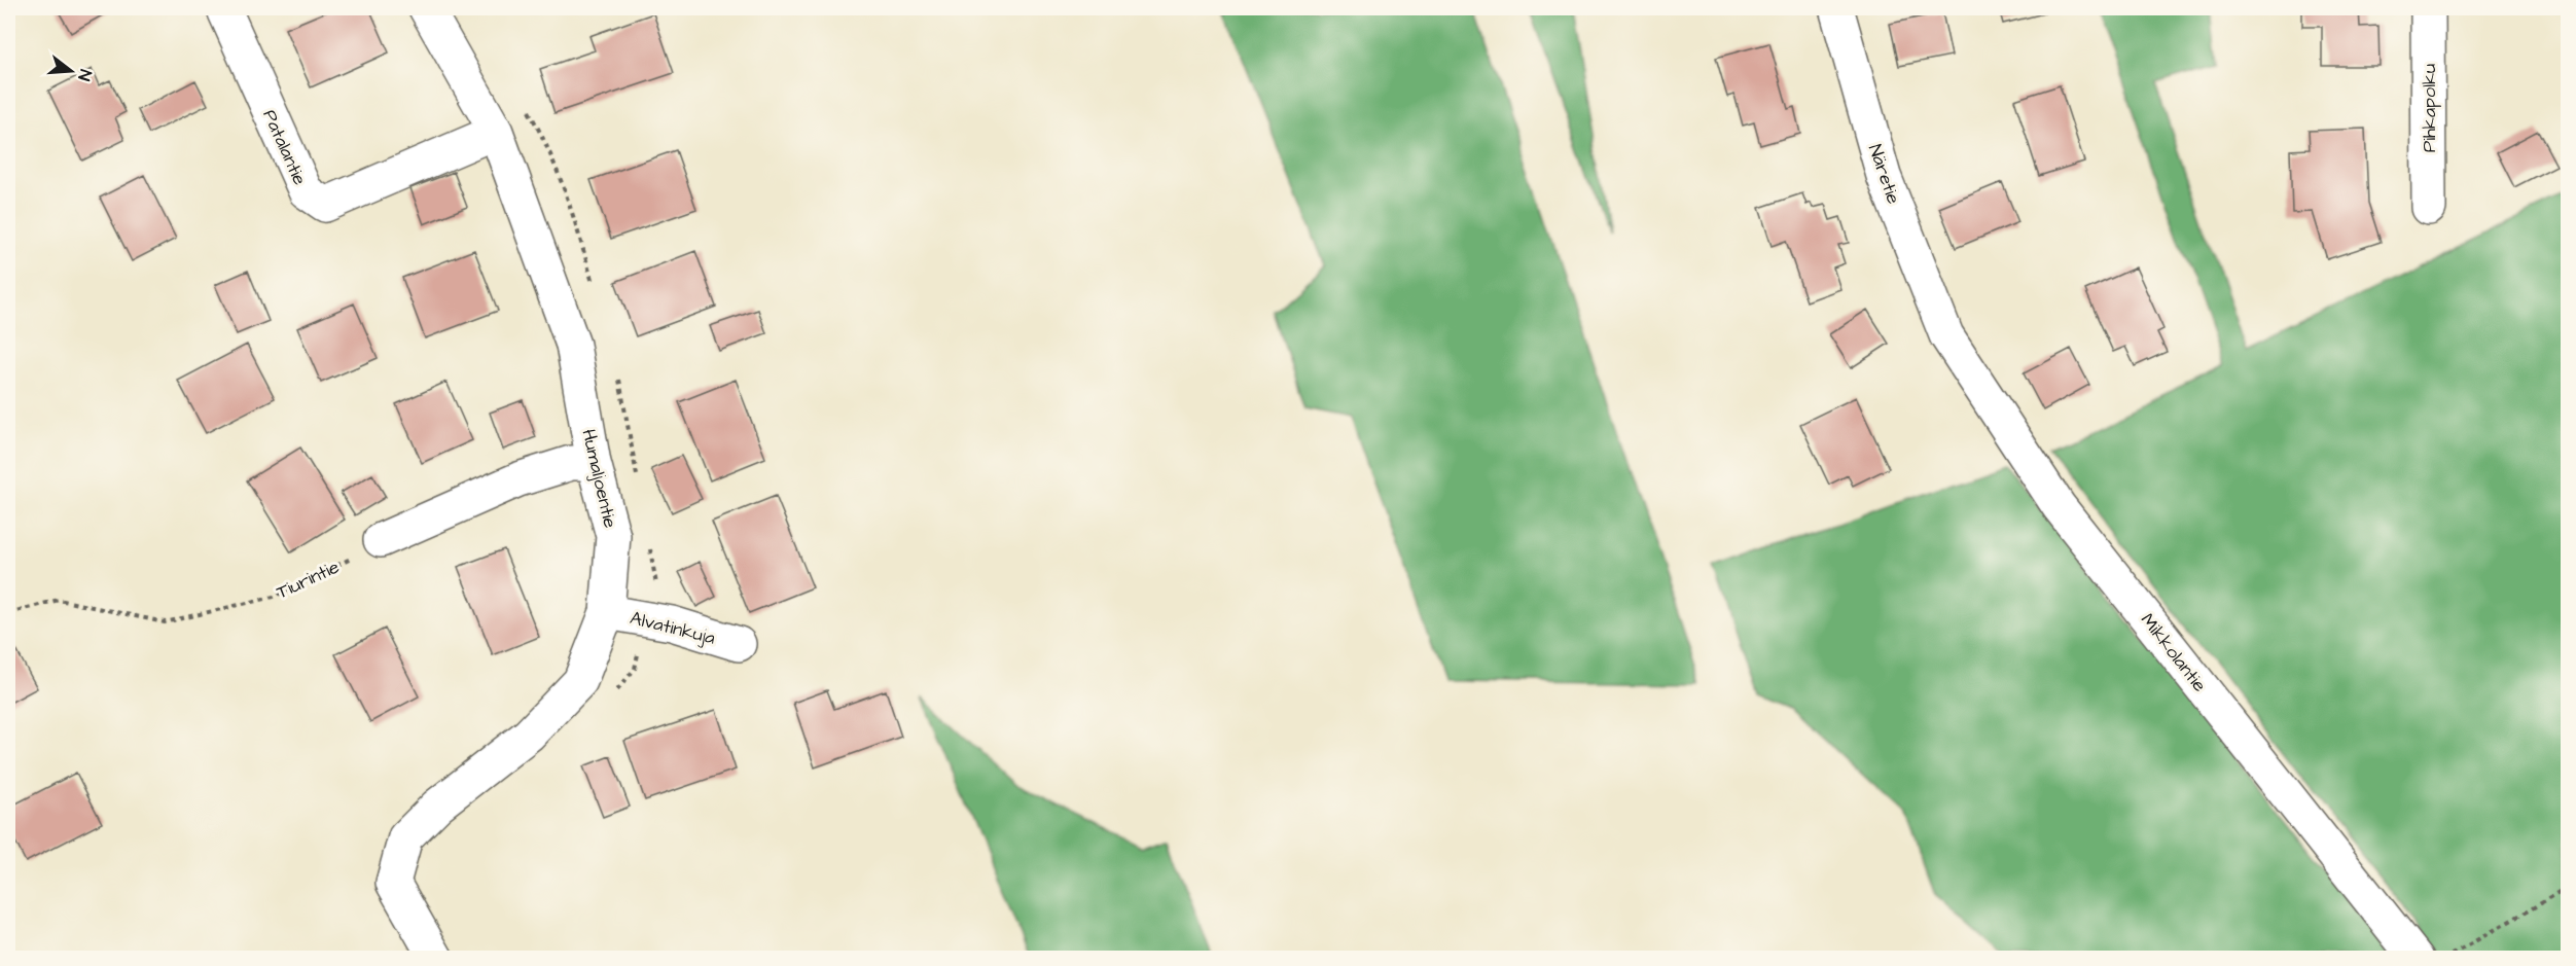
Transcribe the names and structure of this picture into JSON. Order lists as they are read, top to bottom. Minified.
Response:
{"streets":{"street":["Pihkapolku","Patalantie","Näretie","Humaljoentie","Alvatinkuja","Mikkolantie"],"path":["Tiurintie"]},"crossings":[["Patalantie","Humaljoentie"],["Näretie","Mikkolantie"],["Humaljoentie","Alvatinkuja"]],"north":"right"}
